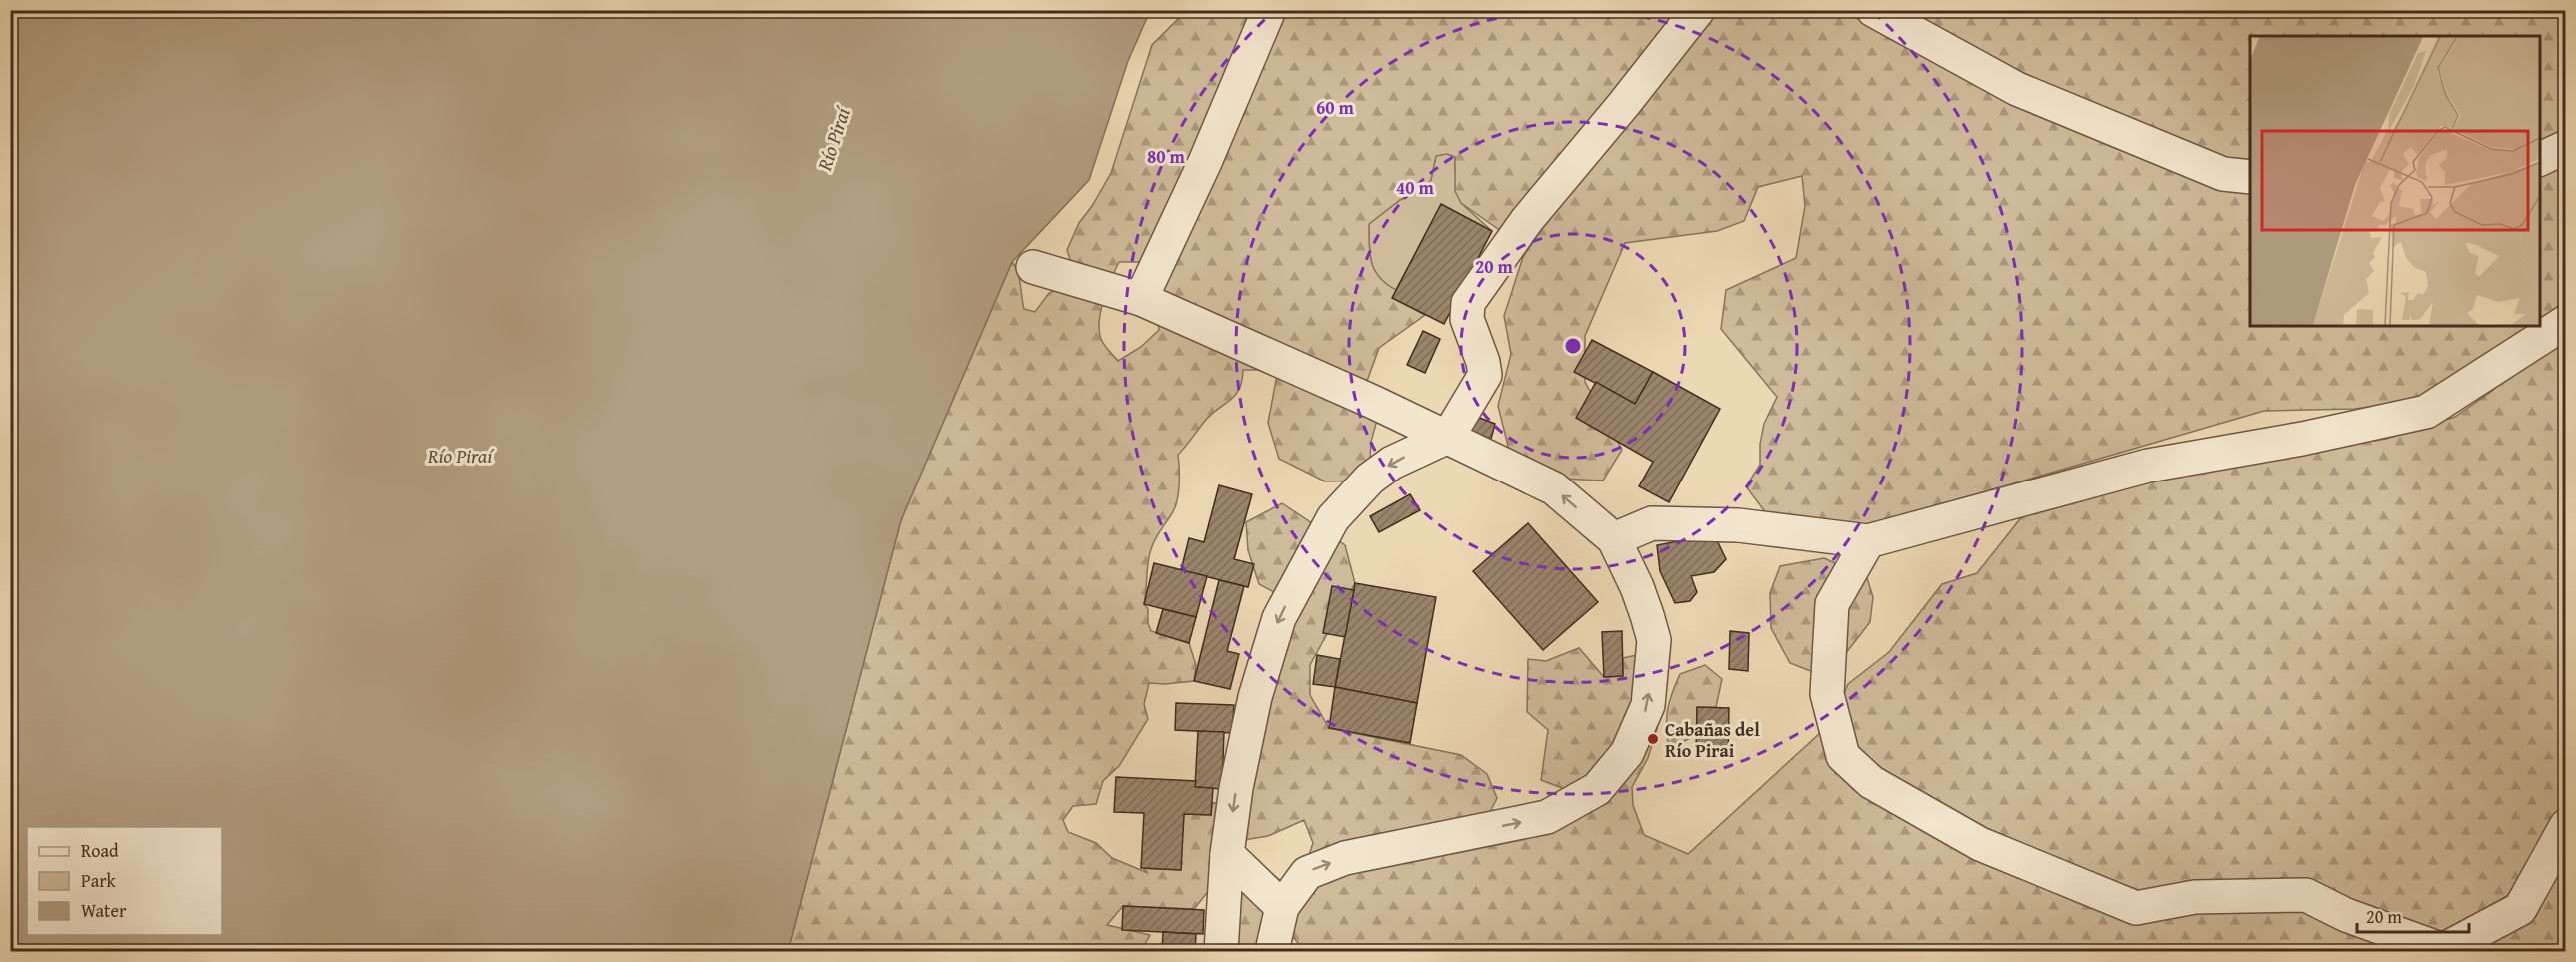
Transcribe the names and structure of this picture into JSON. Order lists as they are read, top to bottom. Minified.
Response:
{"water":["Río Piraí"],"places":["Cabañas del Río Pirai"],"legend":["Road","Park","Water"],"scale_bar":"20 m","rings":["60 m","80 m","40 m","20 m"]}
